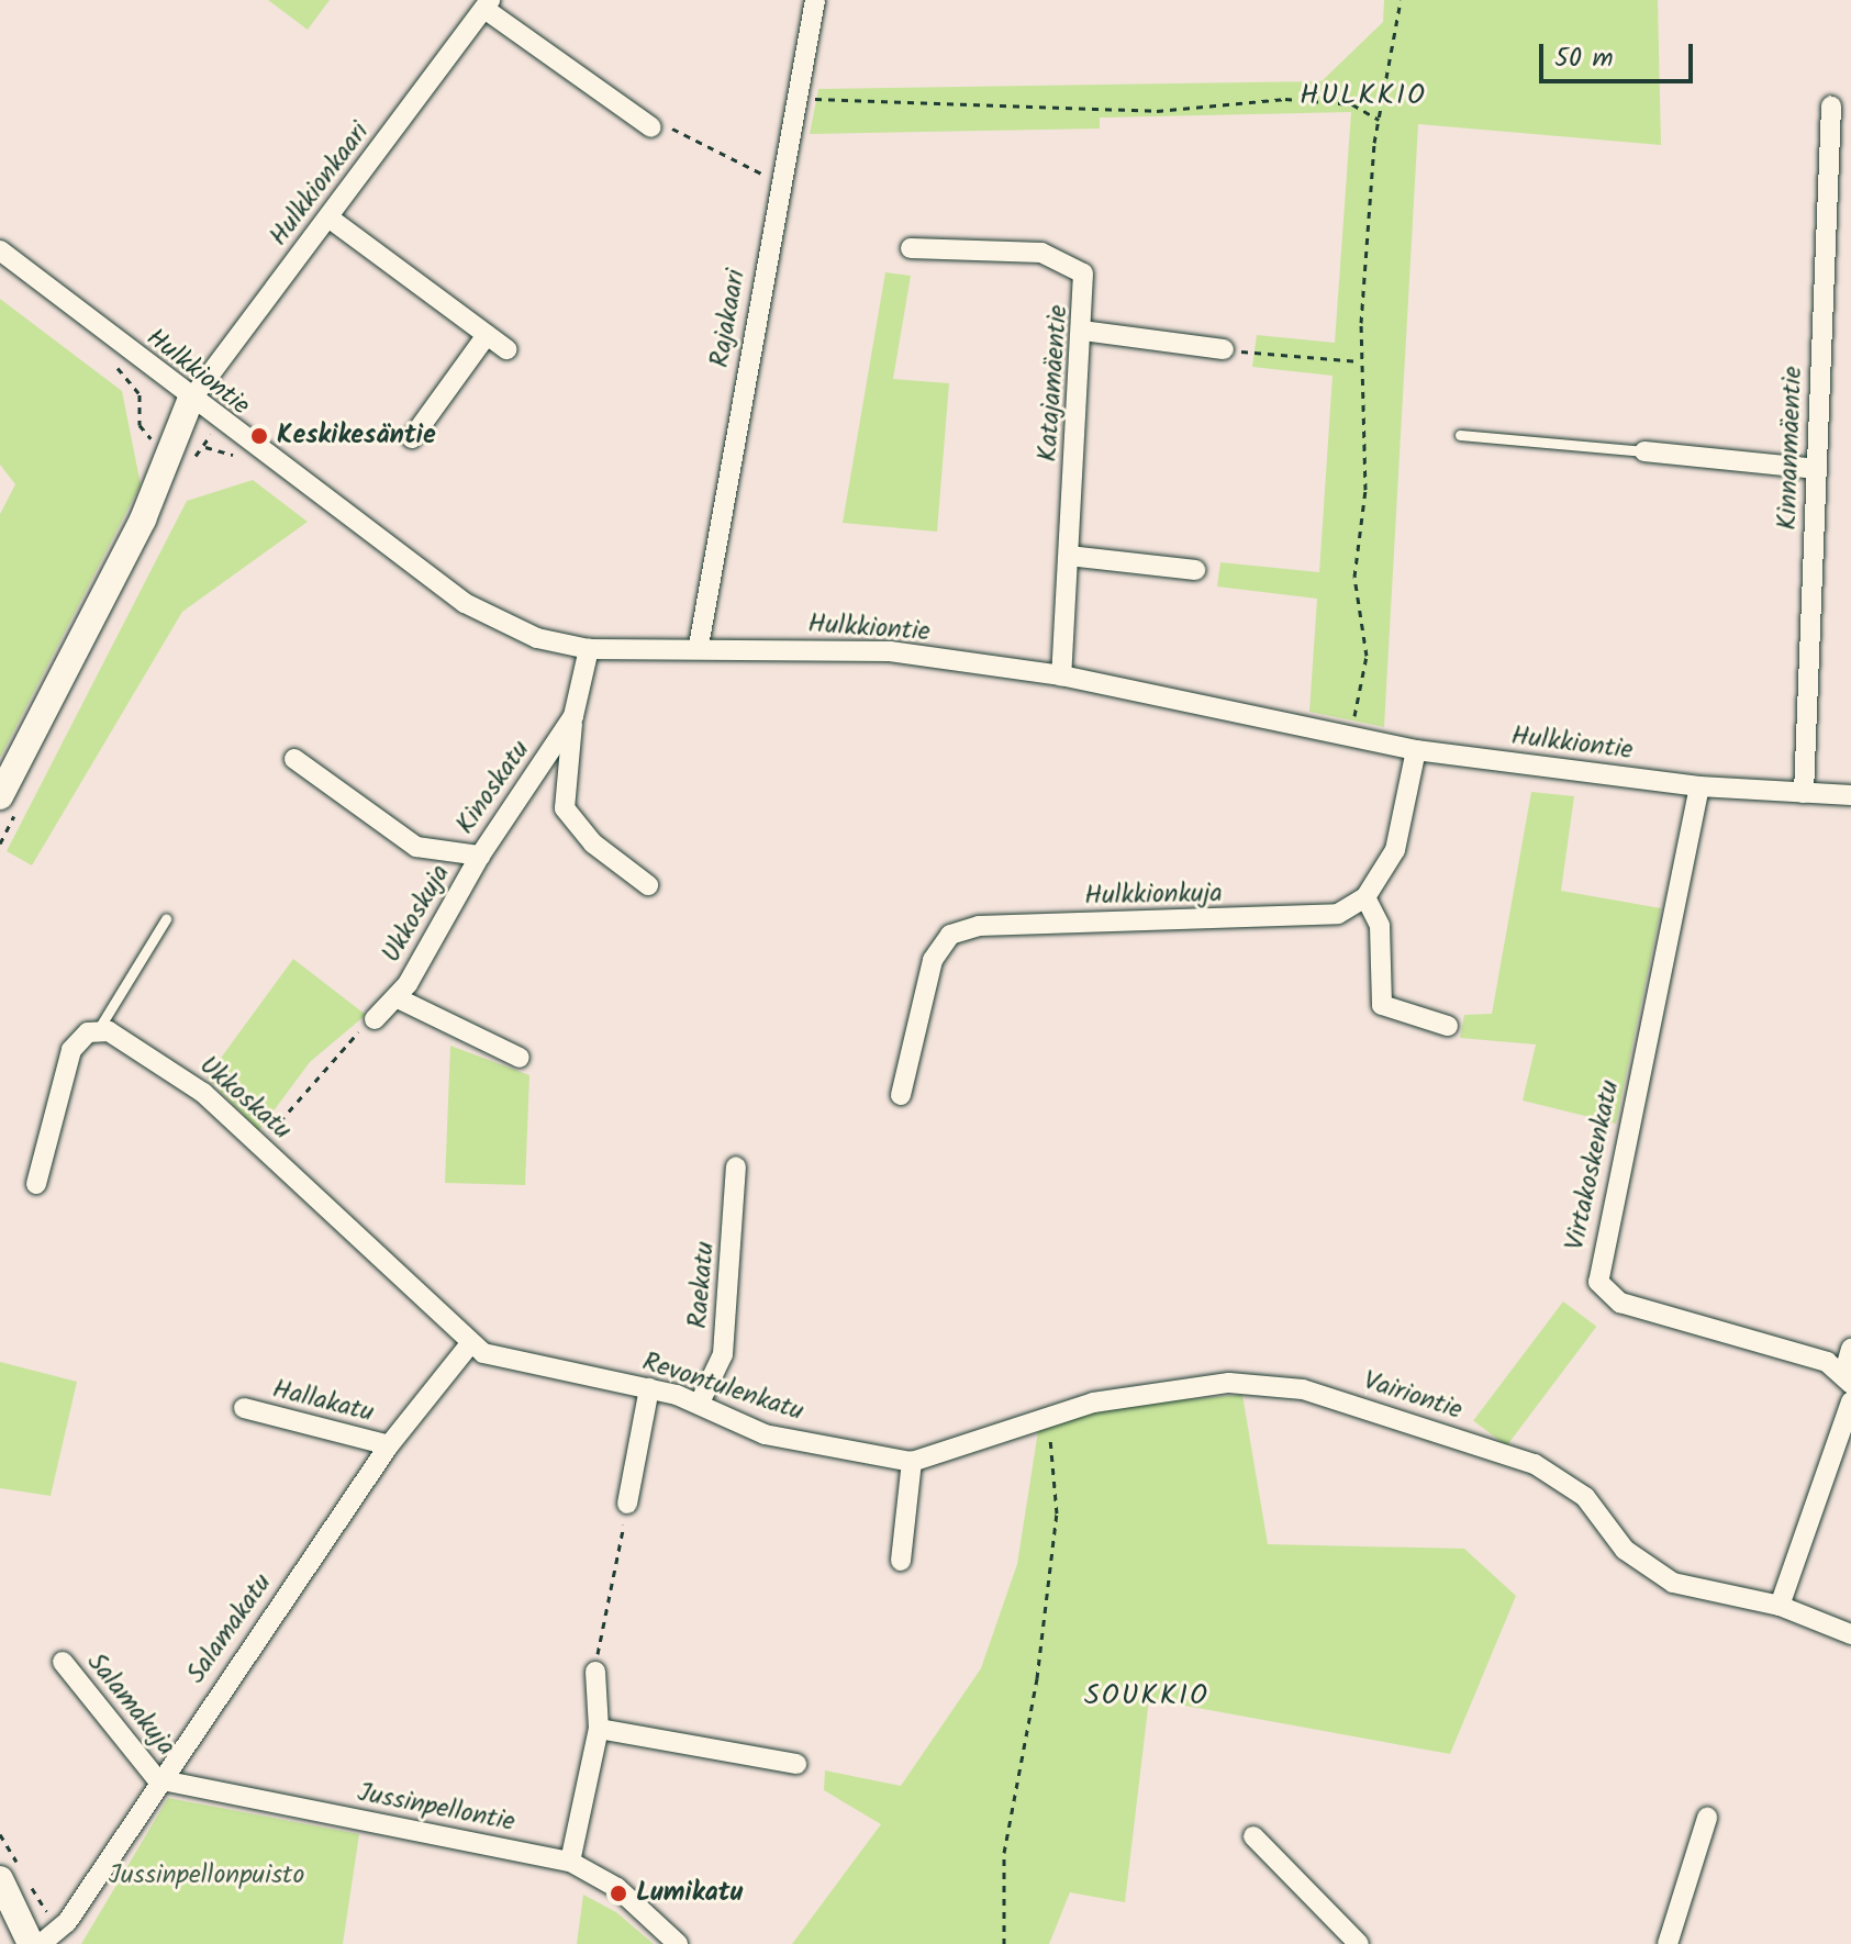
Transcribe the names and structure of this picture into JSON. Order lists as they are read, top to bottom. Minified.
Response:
{"streets":{"street":["Hulkkionkaari","Rajakaari","Hulkkiontie","Katajamäentie","Kinnanmäentie","Kinoskatu","Hulkkionkuja","Ukkoskuja","Ukkoskatu","Virtakoskenkatu","Raekatu","Revontulenkatu","Vairiontie","Hallakatu","Salamakatu","Salamakuja","Jussinpellontie"]},"crossings":[["Hulkkionkaari","Hulkkiontie"],["Rajakaari","Hulkkiontie"],["Hulkkiontie","Katajamäentie"],["Hulkkiontie","Kinnanmäentie"],["Hulkkiontie","Kinoskatu"],["Hulkkiontie","Virtakoskenkatu"],["Kinoskatu","Ukkoskuja"],["Ukkoskatu","Revontulenkatu"],["Ukkoskatu","Salamakatu"],["Raekatu","Revontulenkatu"],["Revontulenkatu","Vairiontie"],["Revontulenkatu","Salamakatu"],["Hallakatu","Salamakatu"],["Salamakatu","Salamakuja"],["Salamakatu","Jussinpellontie"],["Salamakuja","Jussinpellontie"]],"districts":["HULKKIO","SOUKKIO"],"parks":["Jussinpellonpuisto"],"places":["Keskikesäntie","Lumikatu"],"scale_bar":"50 m"}
